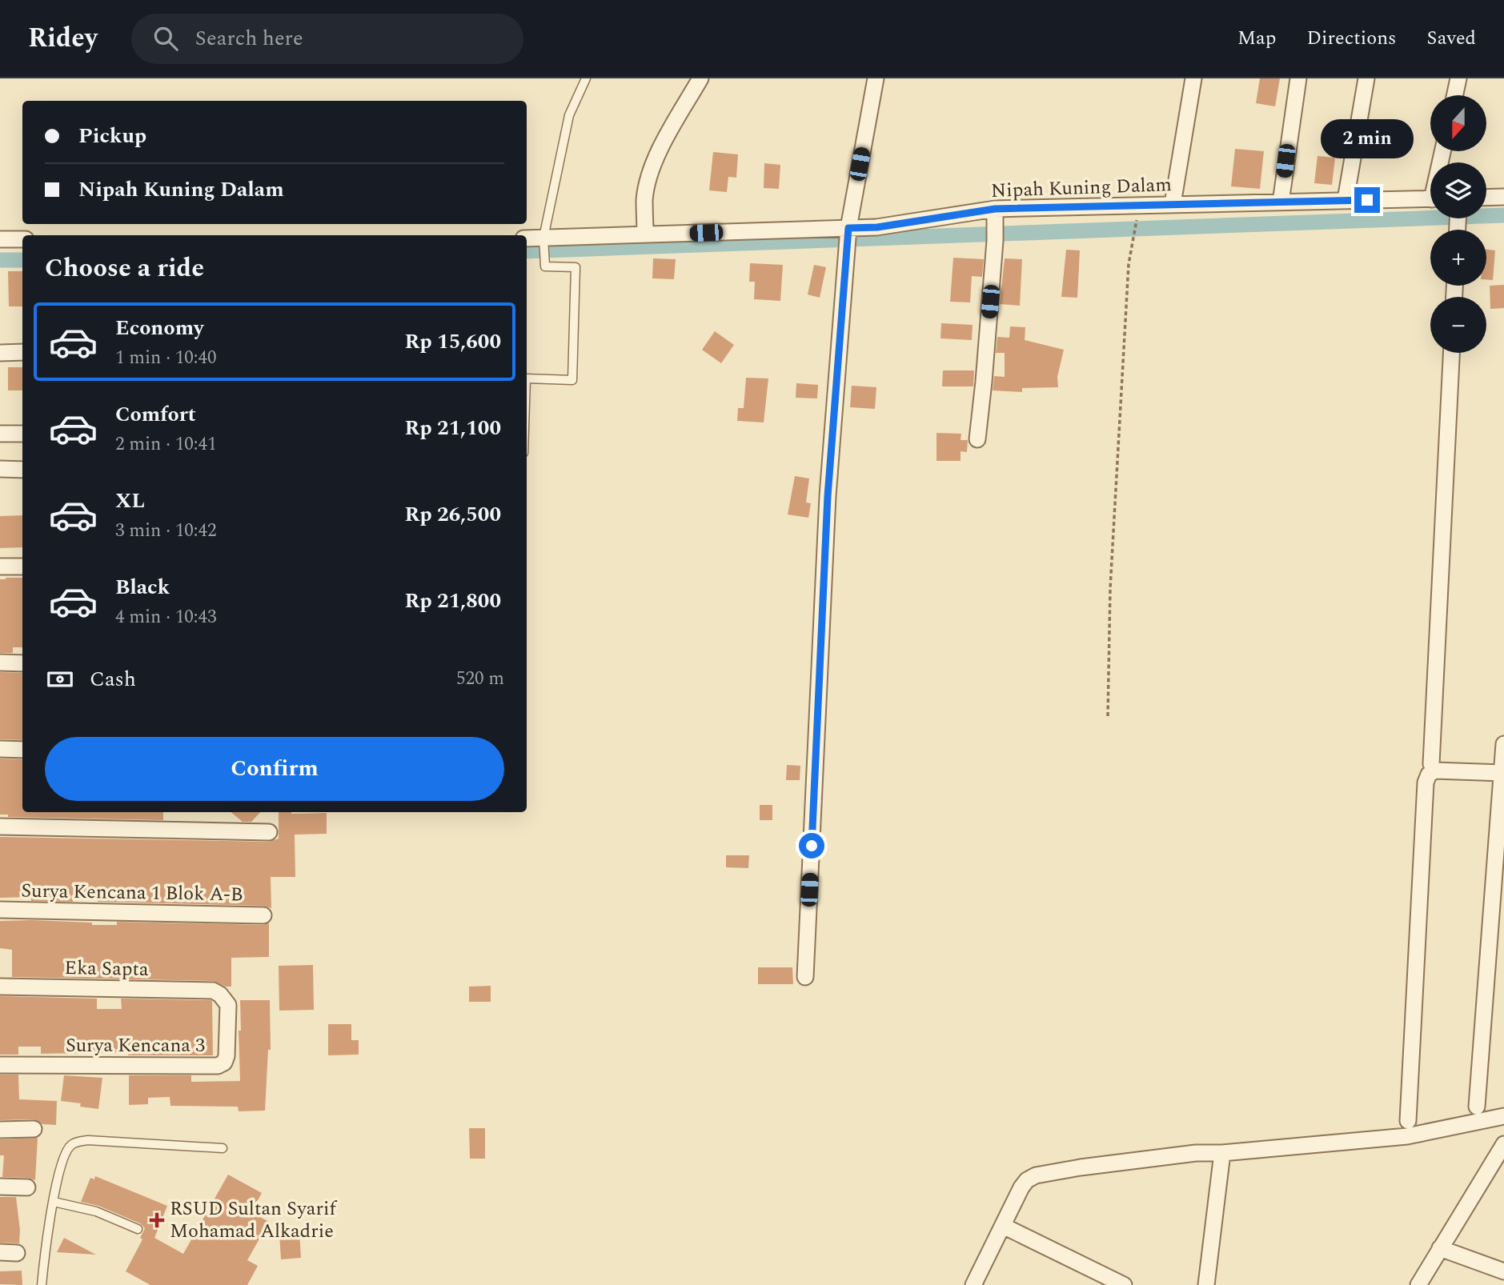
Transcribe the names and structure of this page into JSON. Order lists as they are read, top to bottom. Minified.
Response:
{"streets":{"street":["Nipah Kuning Dalam","Surya Kencana 1 Blok A-B","Eka Sapta","Surya Kencana 3"]},"crossings":[["Eka Sapta","Surya Kencana 3"]],"places":{"health":["RSUD Sultan Syarif Mohamad Alkadrie"]},"north":"bottom","page":{"header":"Ridey","search":"Search here","nav":["Map","Directions","Saved"],"map_buttons":["+","−"],"banner":["Pickup","Nipah Kuning Dalam"],"bubble":"2 min","heading":"Choose a ride","list":[{"name":"Economy","note":"1 min · 10:40","value":"Rp 15,600"},{"name":"Comfort","note":"2 min · 10:41","value":"Rp 21,100"},{"name":"XL","note":"3 min · 10:42","value":"Rp 26,500"},{"name":"Black","note":"4 min · 10:43","value":"Rp 21,800"}],"pay":["Cash","520 m"],"buttons":"Confirm"}}
